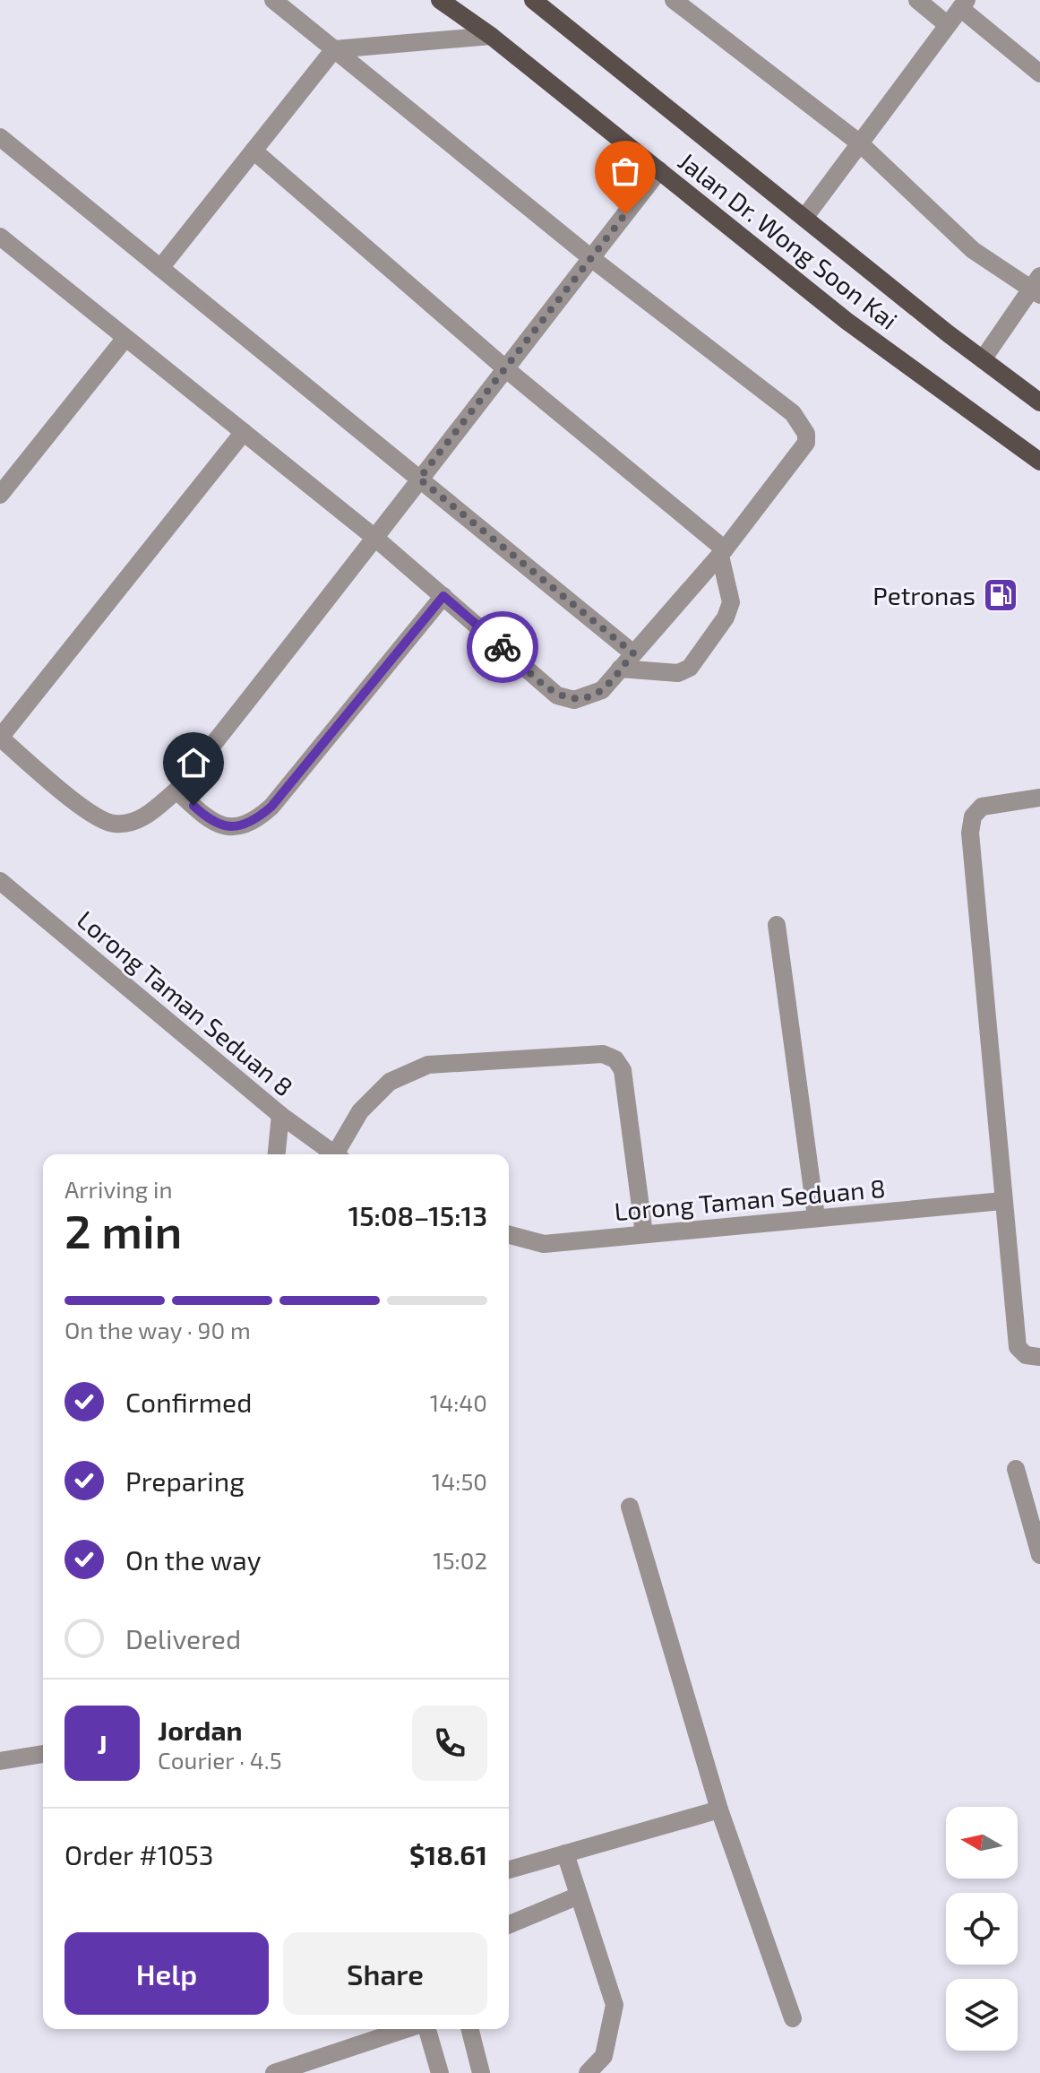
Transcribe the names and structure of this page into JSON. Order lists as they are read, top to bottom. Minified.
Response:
{"streets":{"main road":["Jalan Dr. Wong Soon Kai"],"street":["Lorong Taman Seduan 8"]},"places":{"fuel station":["Petronas"]},"north":"left","page":{"heading":["2 min","Arriving in","15:08–15:13"],"panel":["Jordan","Courier · 4.5","Order #1053","$18.61"],"bar":"On the way · 90 m","list":[["Confirmed","14:40"],["Preparing","14:50"],["On the way","15:02"],"Delivered"],"round":"J","buttons":["Help","Share"]}}
